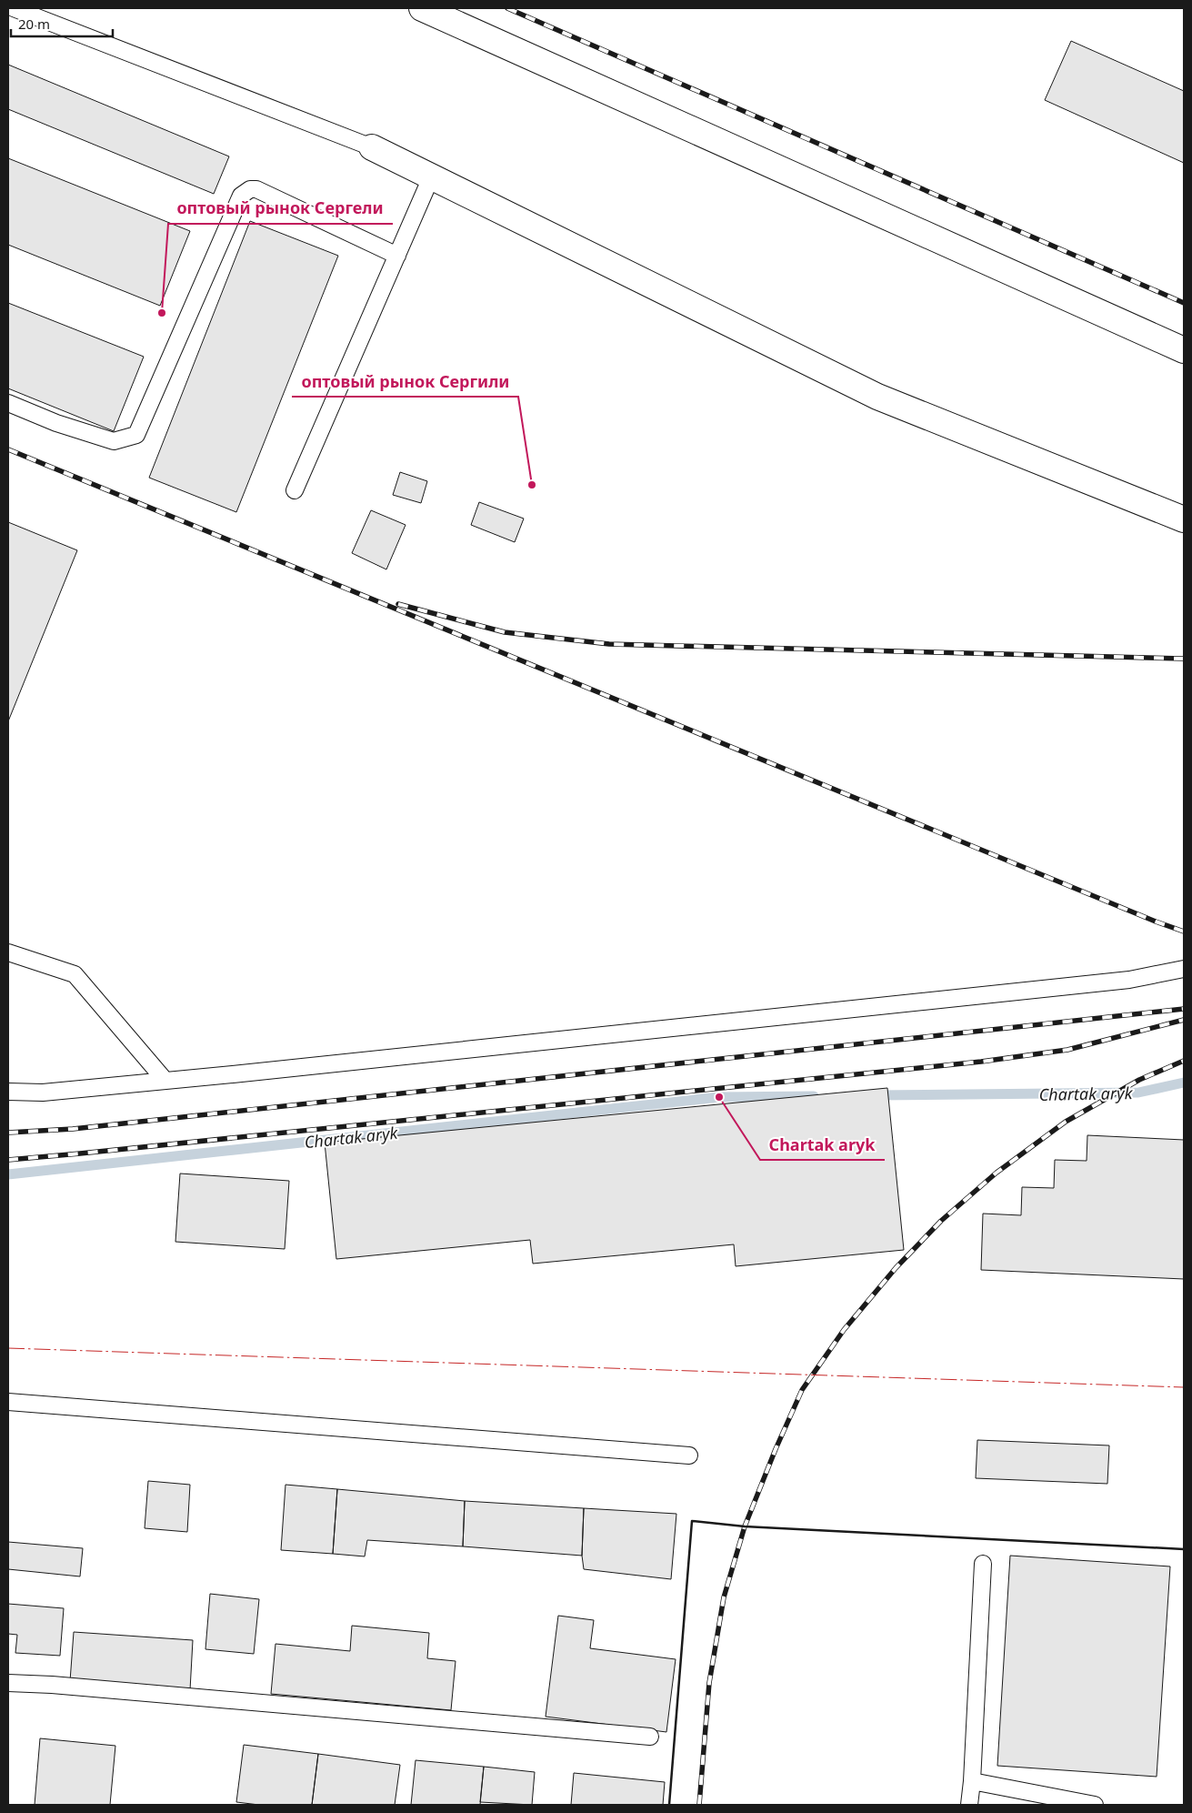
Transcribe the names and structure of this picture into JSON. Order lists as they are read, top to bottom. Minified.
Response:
{"water":["Chartak aryk"],"places":["оптовый рынок Сергели","оптовый рынок Сергили","Chartak aryk"],"scale_bar":"20 m"}
